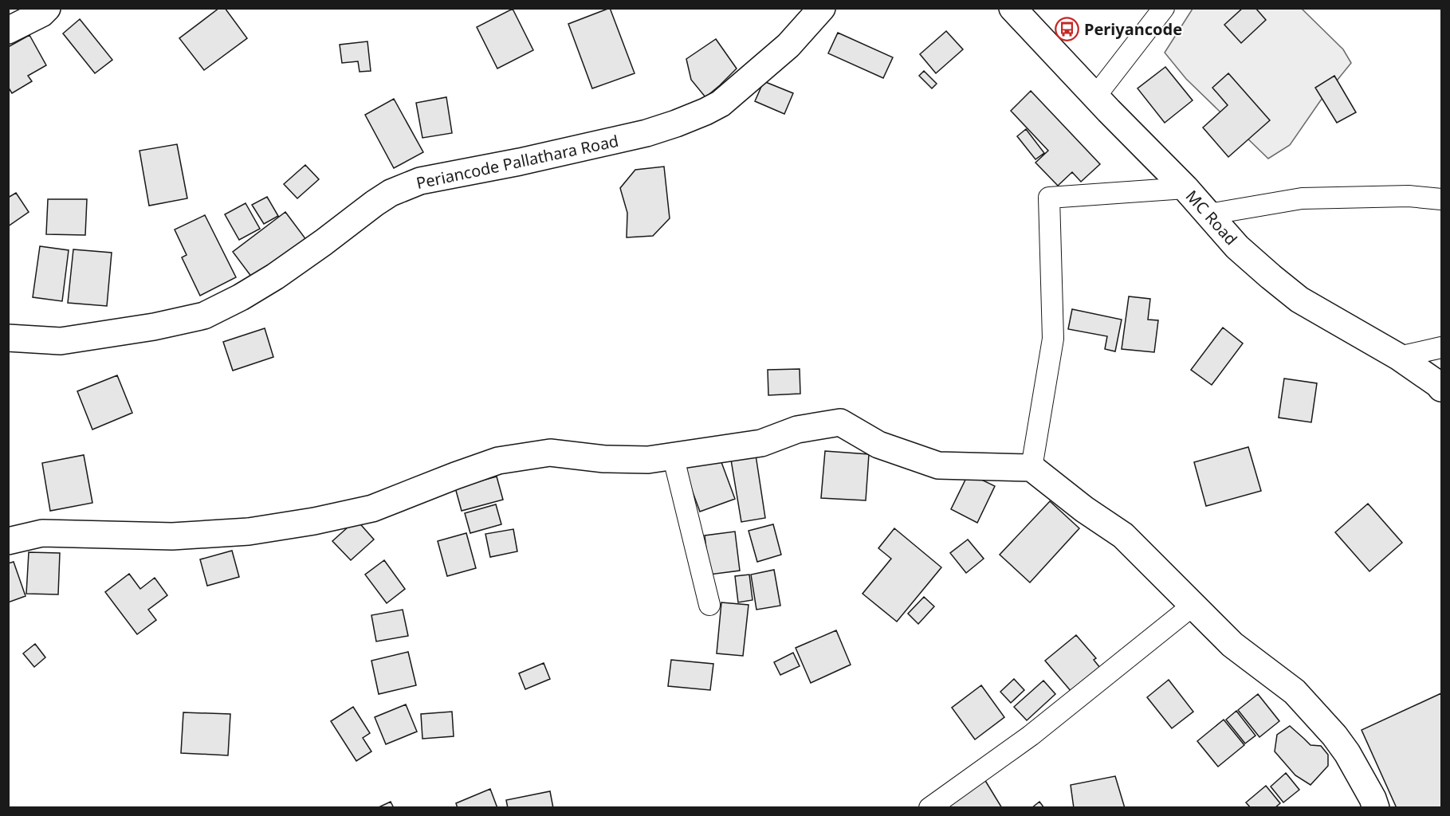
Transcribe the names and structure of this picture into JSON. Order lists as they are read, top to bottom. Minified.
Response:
{"streets":{"street":["Periancode Pallathara Road","MC Road"]},"places":{"bus stop":["Periyancode"]}}
